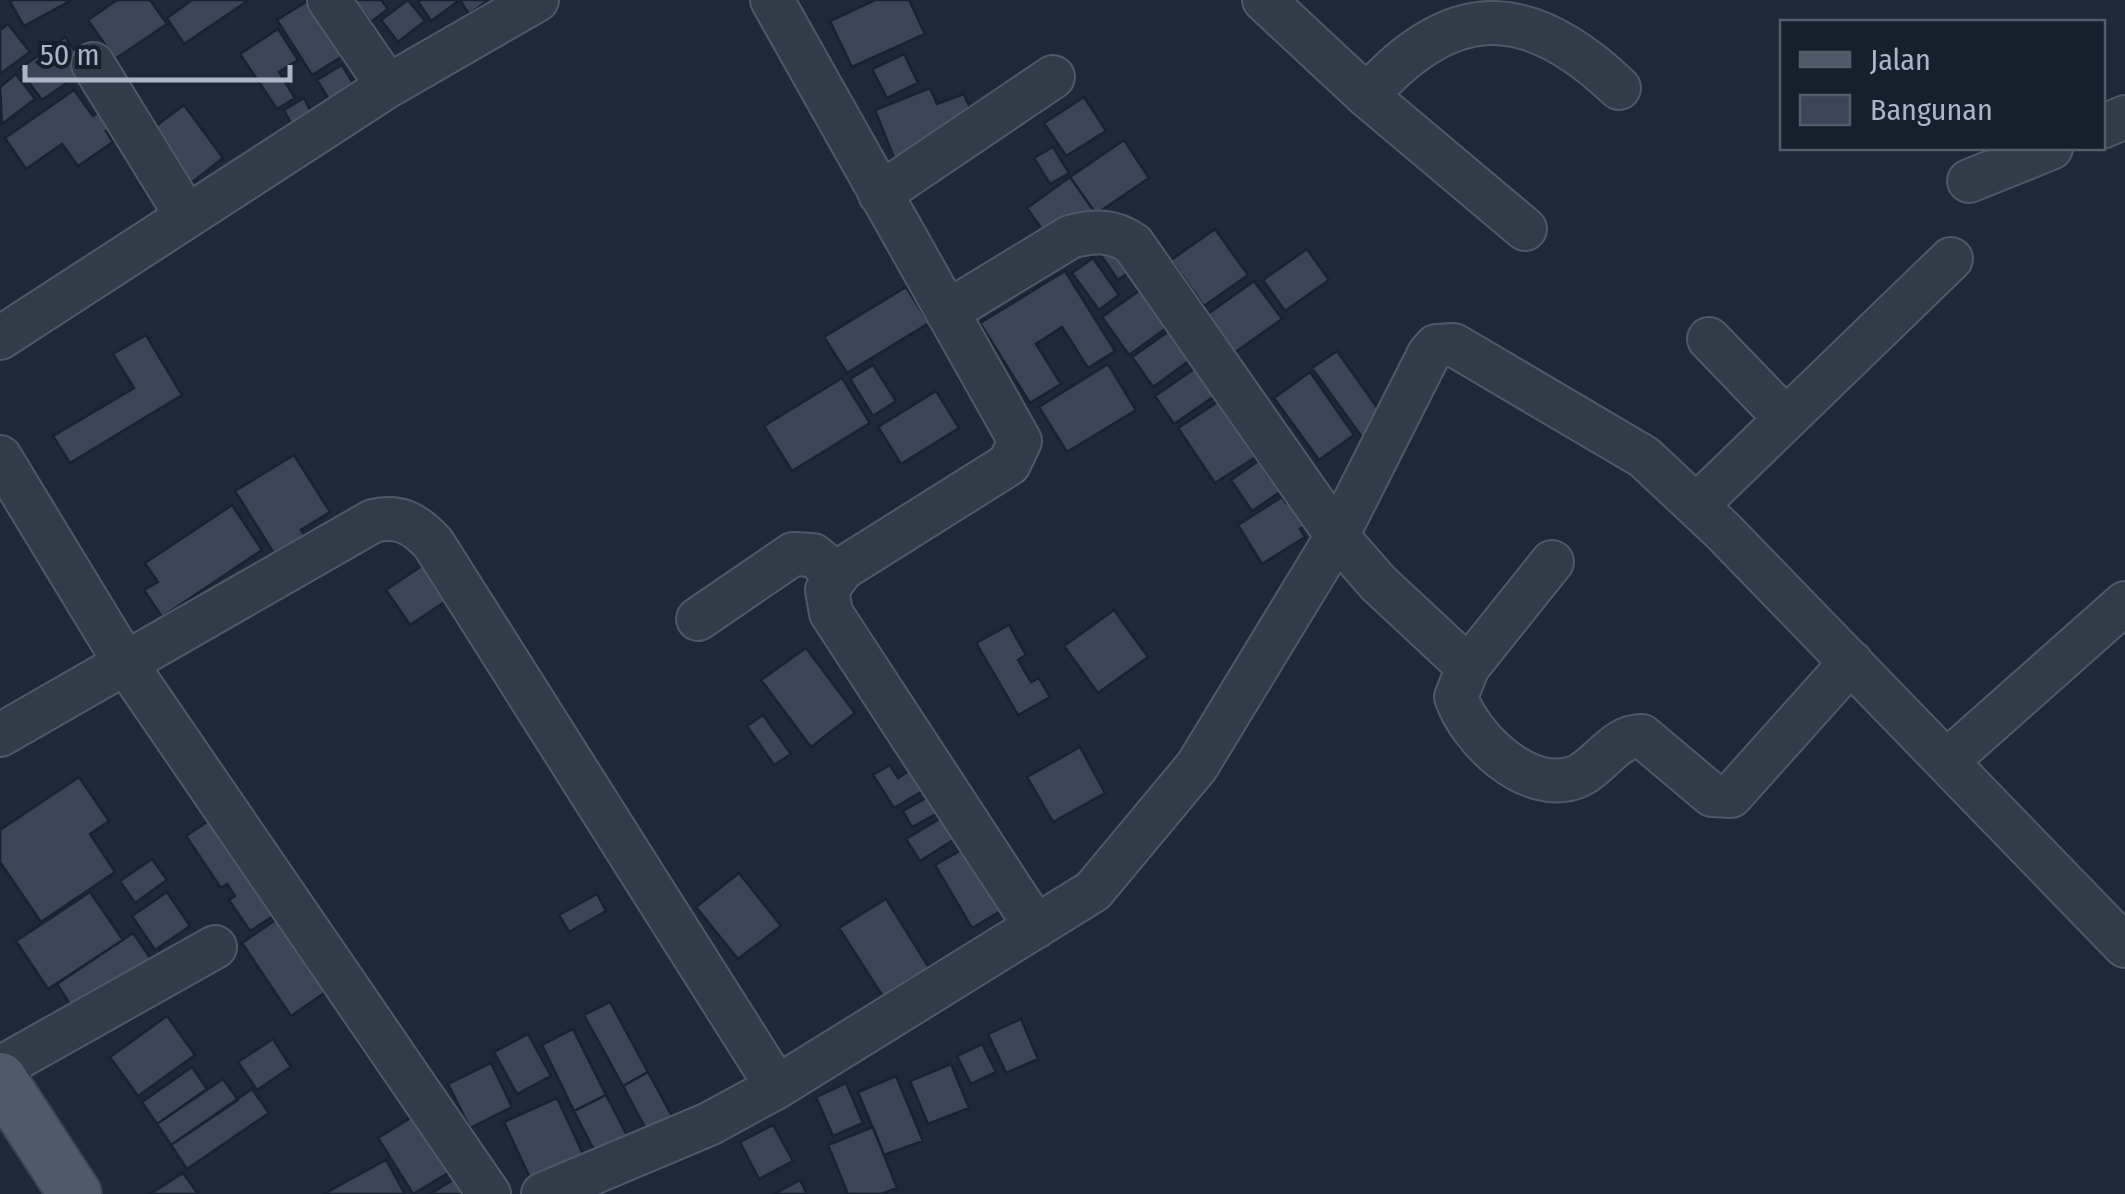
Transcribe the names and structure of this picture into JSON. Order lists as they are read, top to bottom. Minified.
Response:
{"legend":["Jalan","Bangunan"],"scale_bar":"50 m"}
